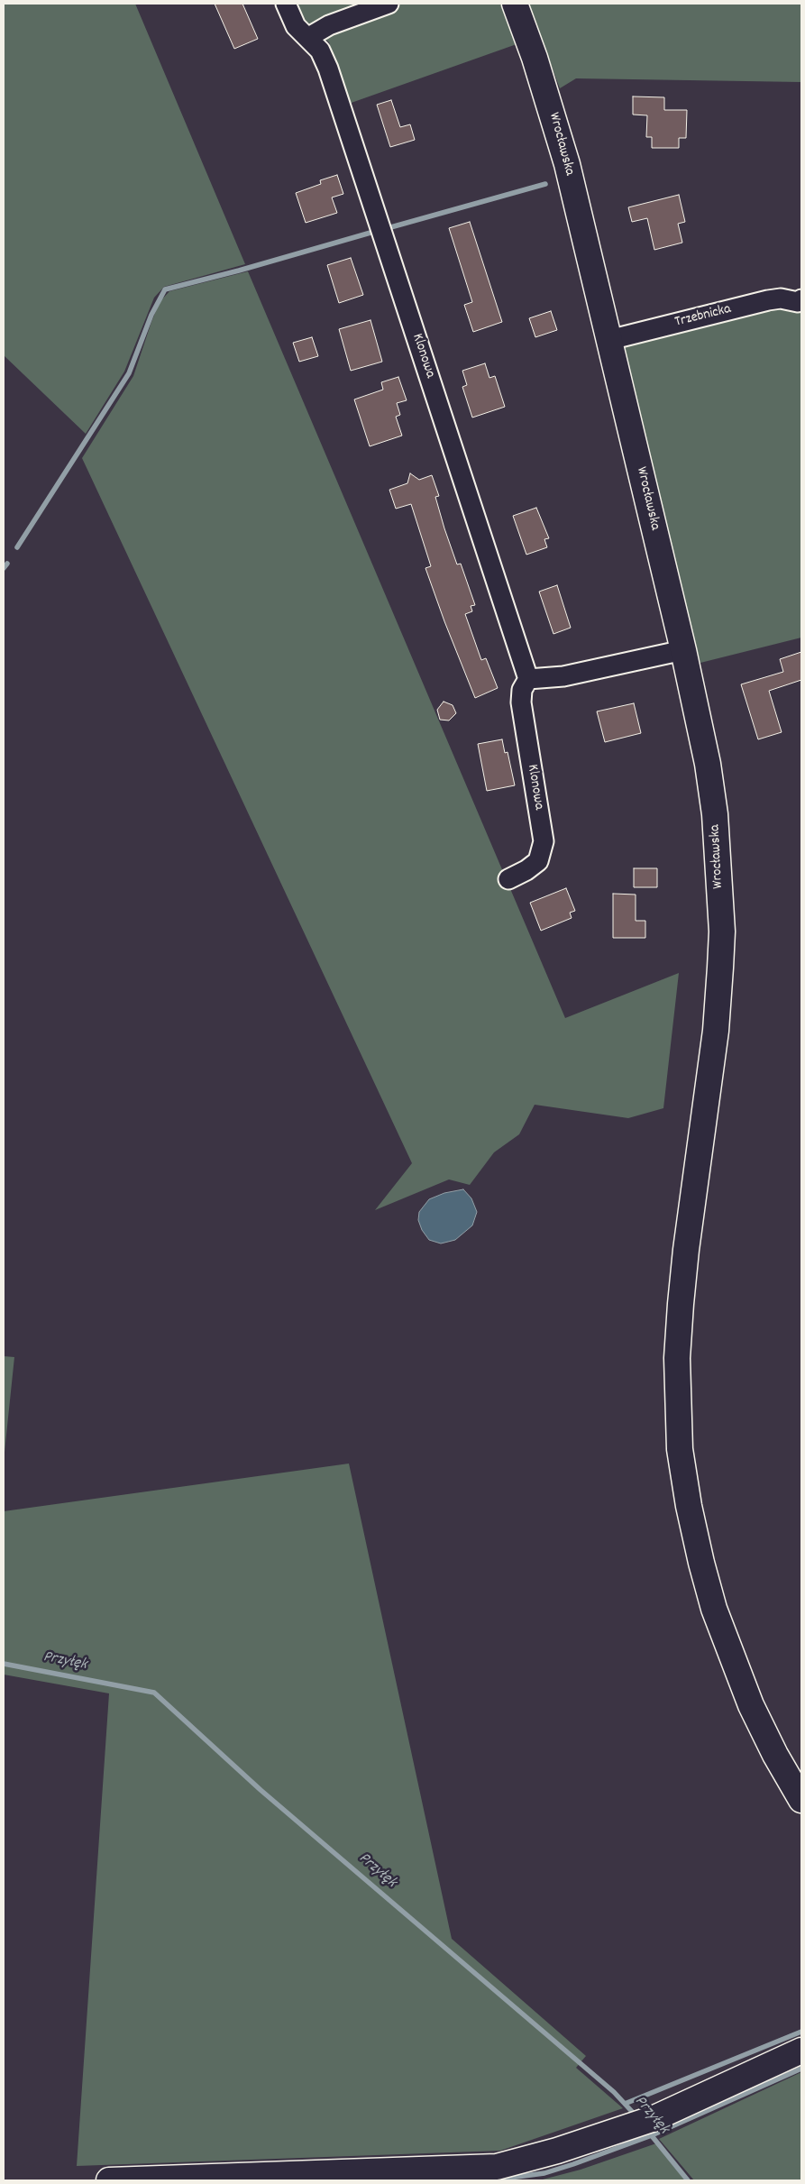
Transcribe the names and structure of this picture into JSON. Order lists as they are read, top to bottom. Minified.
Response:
{"streets":{"street":["Wrocławska","Trzebnicka","Klonowa"]},"crossings":[["Wrocławska","Trzebnicka"]],"water":["Przyłęk"]}
